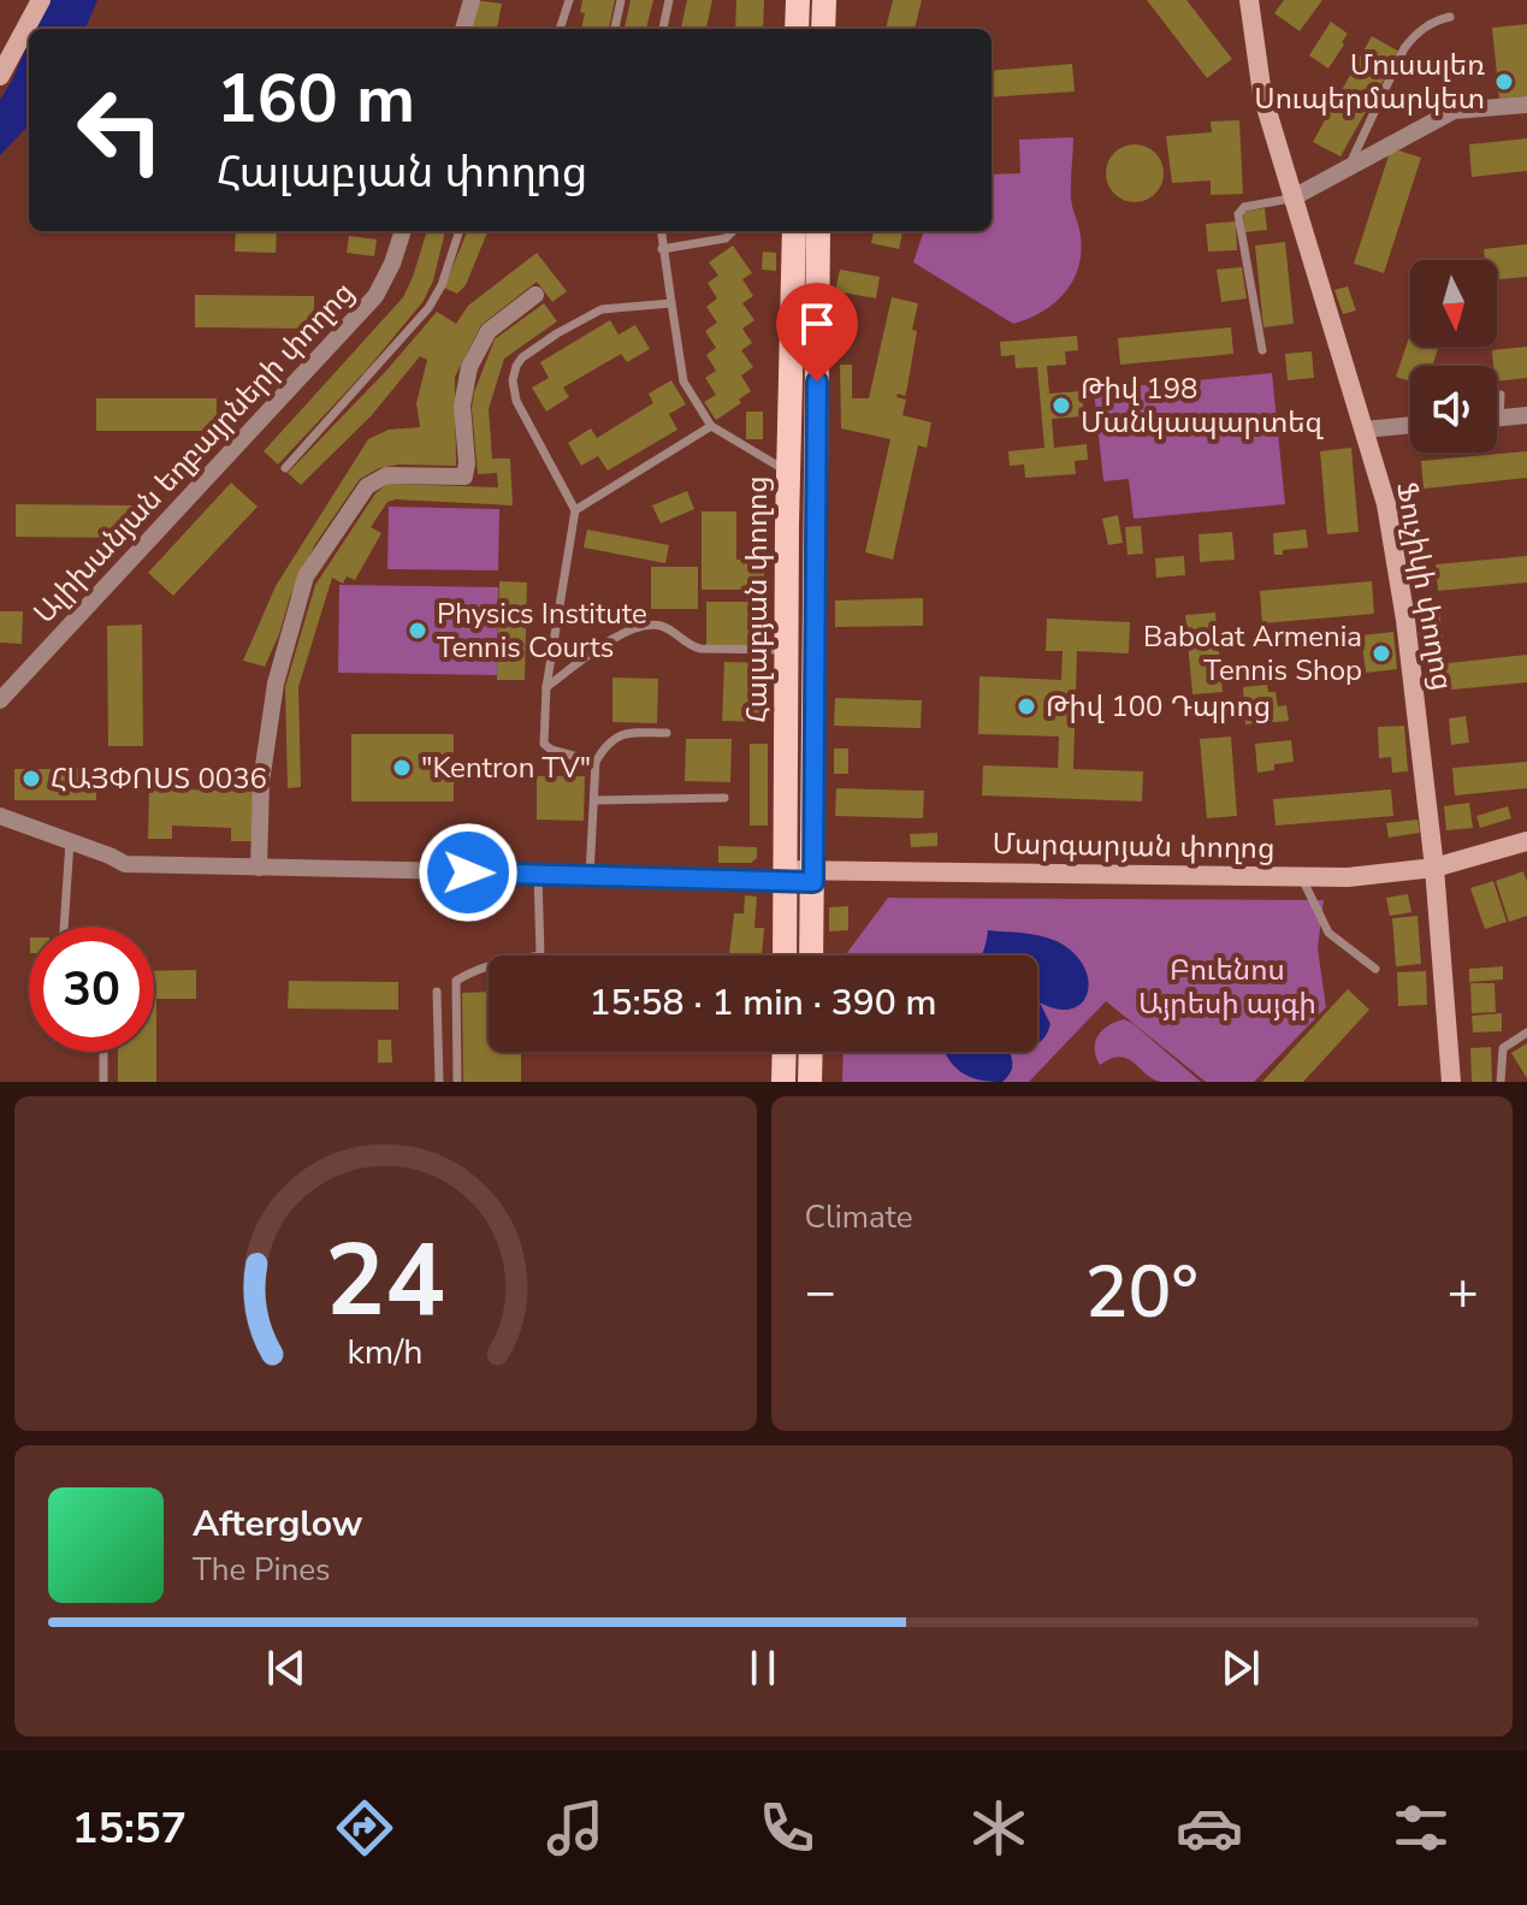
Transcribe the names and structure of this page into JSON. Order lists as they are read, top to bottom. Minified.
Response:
{"streets":{"main road":["Ֆուչիկի փողոց","Հալաբյան փողոց","Մարգարյան փողոց"],"street":["Ալիխանյան եղբայրների փողոց"]},"crossings":[["Ֆուչիկի փողոց","Մարգարյան փողոց"],["Հալաբյան փողոց","Մարգարյան փողոց"]],"parks":["Բուենոս Այրեսի այգի"],"places":["Մուսալեռ Սուպերմարկետ","Թիվ 198 Մանկապարտեզ","Physics Institute Tennis Courts","Babolat Armenia Tennis Shop","Թիվ 100 Դպրոց","\"Kentron TV\"","ՀԱՅՓՈՍՏ 0036"],"north":"bottom","page":{"turn":["160 m","Հալաբյան փողոց"],"limit":"30","trip":"15:58 · 1 min · 390 m","tile":"Climate","heat":["−","20°","+"],"song":["Afterglow","The Pines"],"tabs":"15:57","gauge":["24","km/h"]}}
